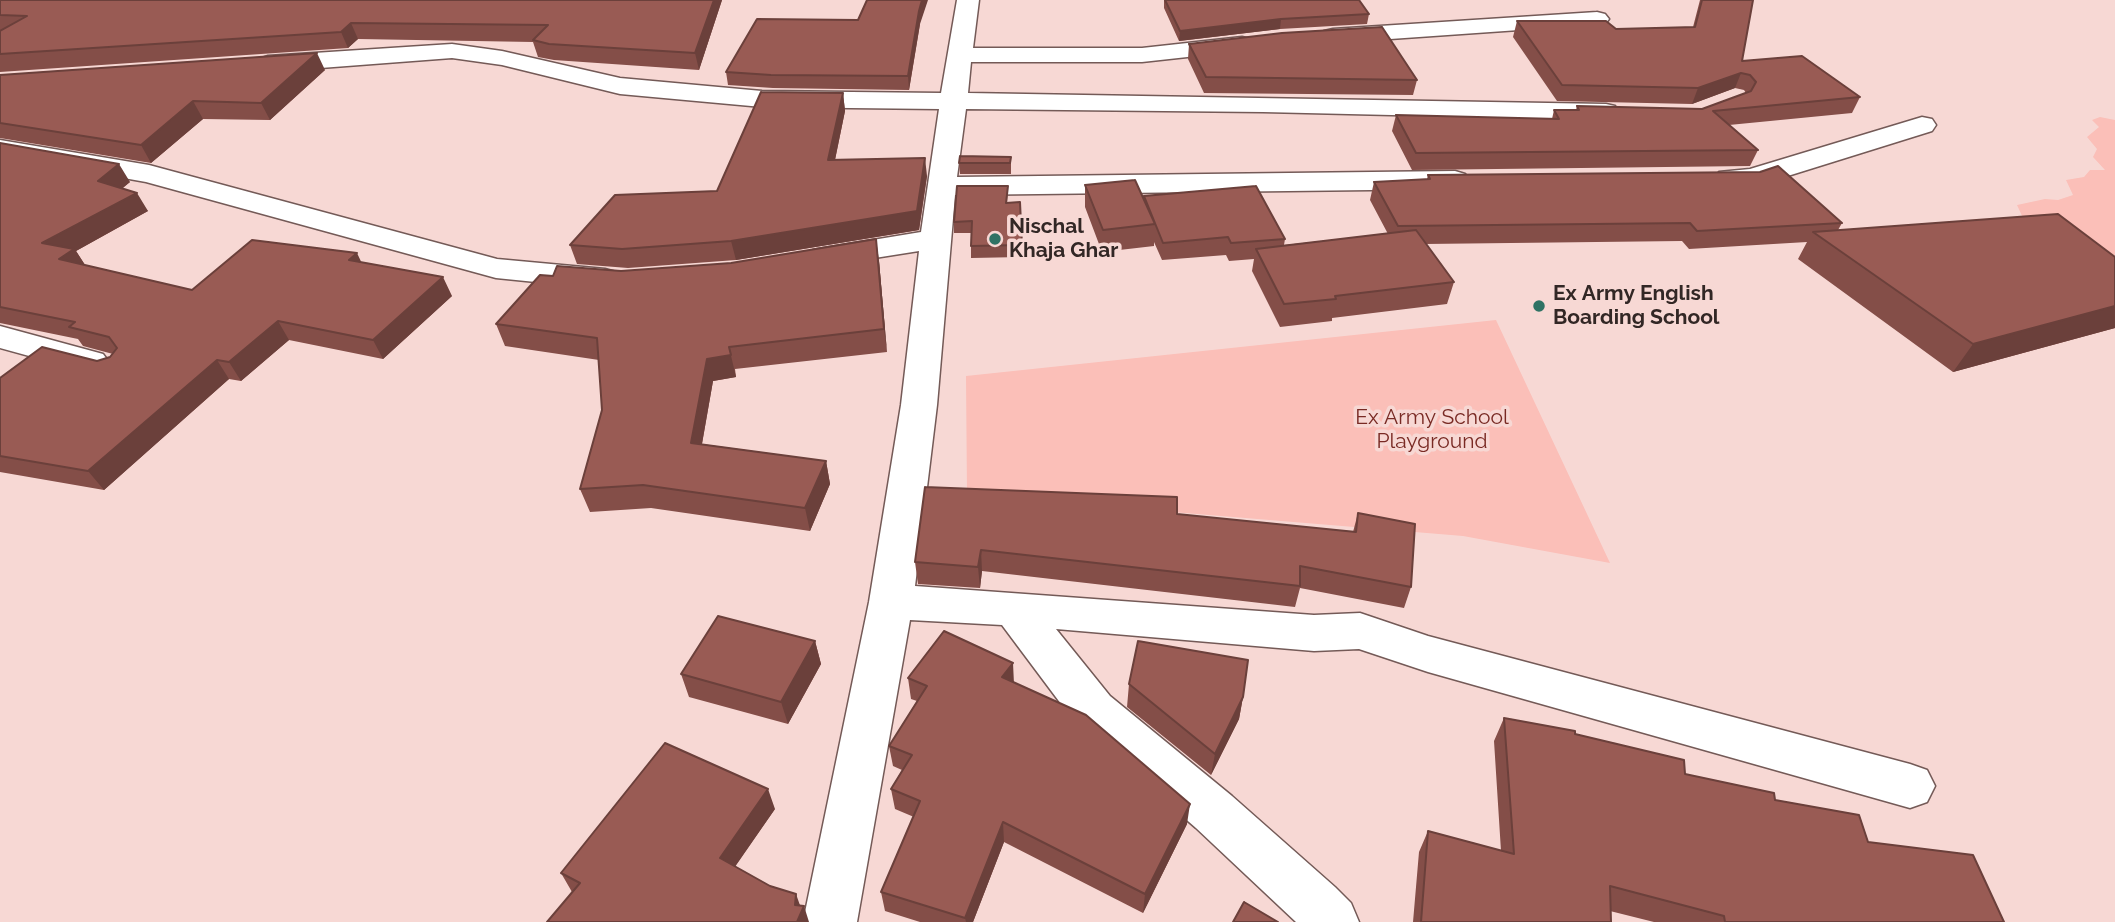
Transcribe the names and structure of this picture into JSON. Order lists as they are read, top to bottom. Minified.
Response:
{"parks":["Ex Army School Playground"],"places":["Nischal Khaja Ghar","Ex Army English Boarding School"]}
